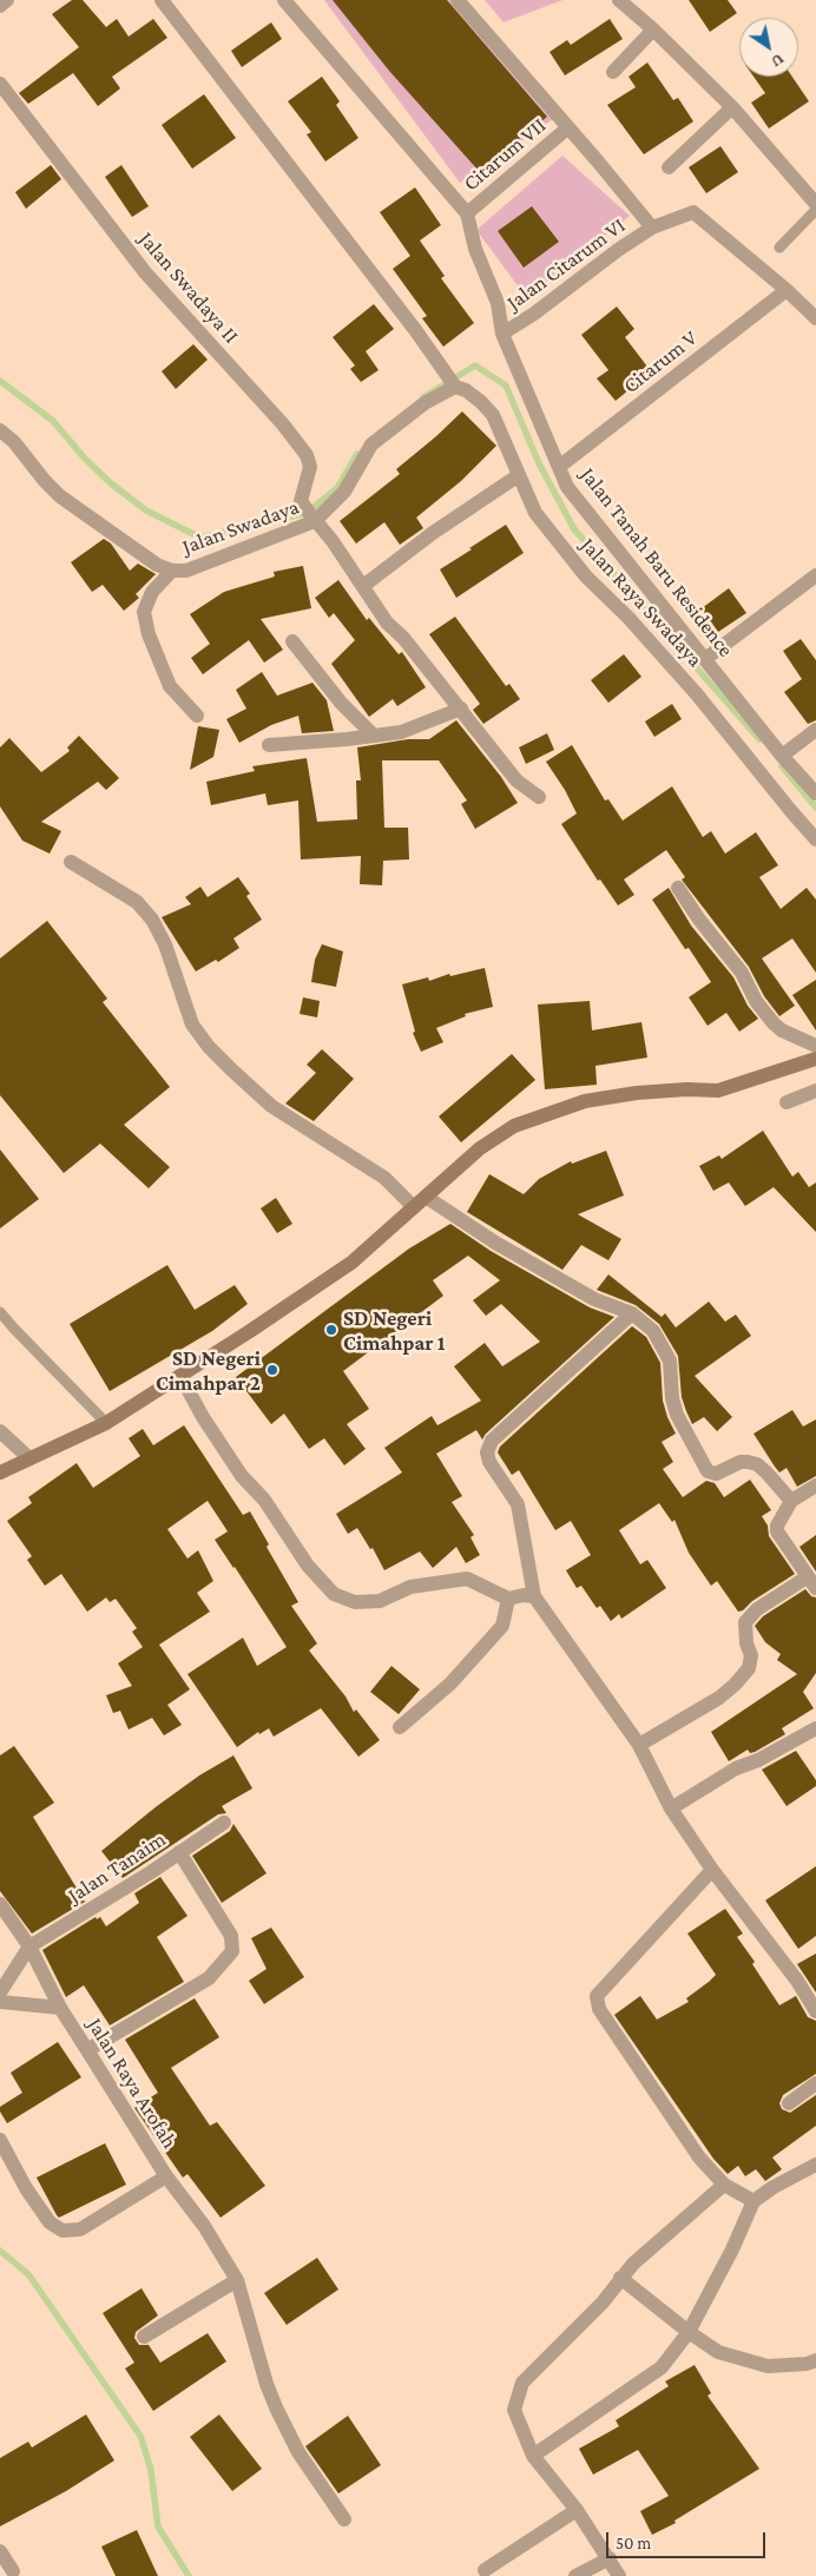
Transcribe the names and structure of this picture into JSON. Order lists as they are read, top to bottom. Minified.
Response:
{"streets":{"street":["Citarum VII","Jalan Citarum VI","Jalan Swadaya II","Citarum V","Jalan Swadaya","Jalan Tanah Baru Residence","Jalan Raya Swadaya","Jalan Tanaim","Jalan Raya Arofah"]},"crossings":[["Citarum VII","Jalan Tanah Baru Residence"],["Jalan Citarum VI","Citarum V"],["Jalan Citarum VI","Jalan Tanah Baru Residence"],["Jalan Swadaya II","Jalan Swadaya"],["Citarum V","Jalan Tanah Baru Residence"],["Jalan Swadaya","Jalan Raya Swadaya"],["Jalan Tanaim","Jalan Raya Arofah"]],"places":["SD Negeri Cimahpar 1","SD Negeri Cimahpar 2"],"scale_bar":"50 m","north":"bottom right"}
